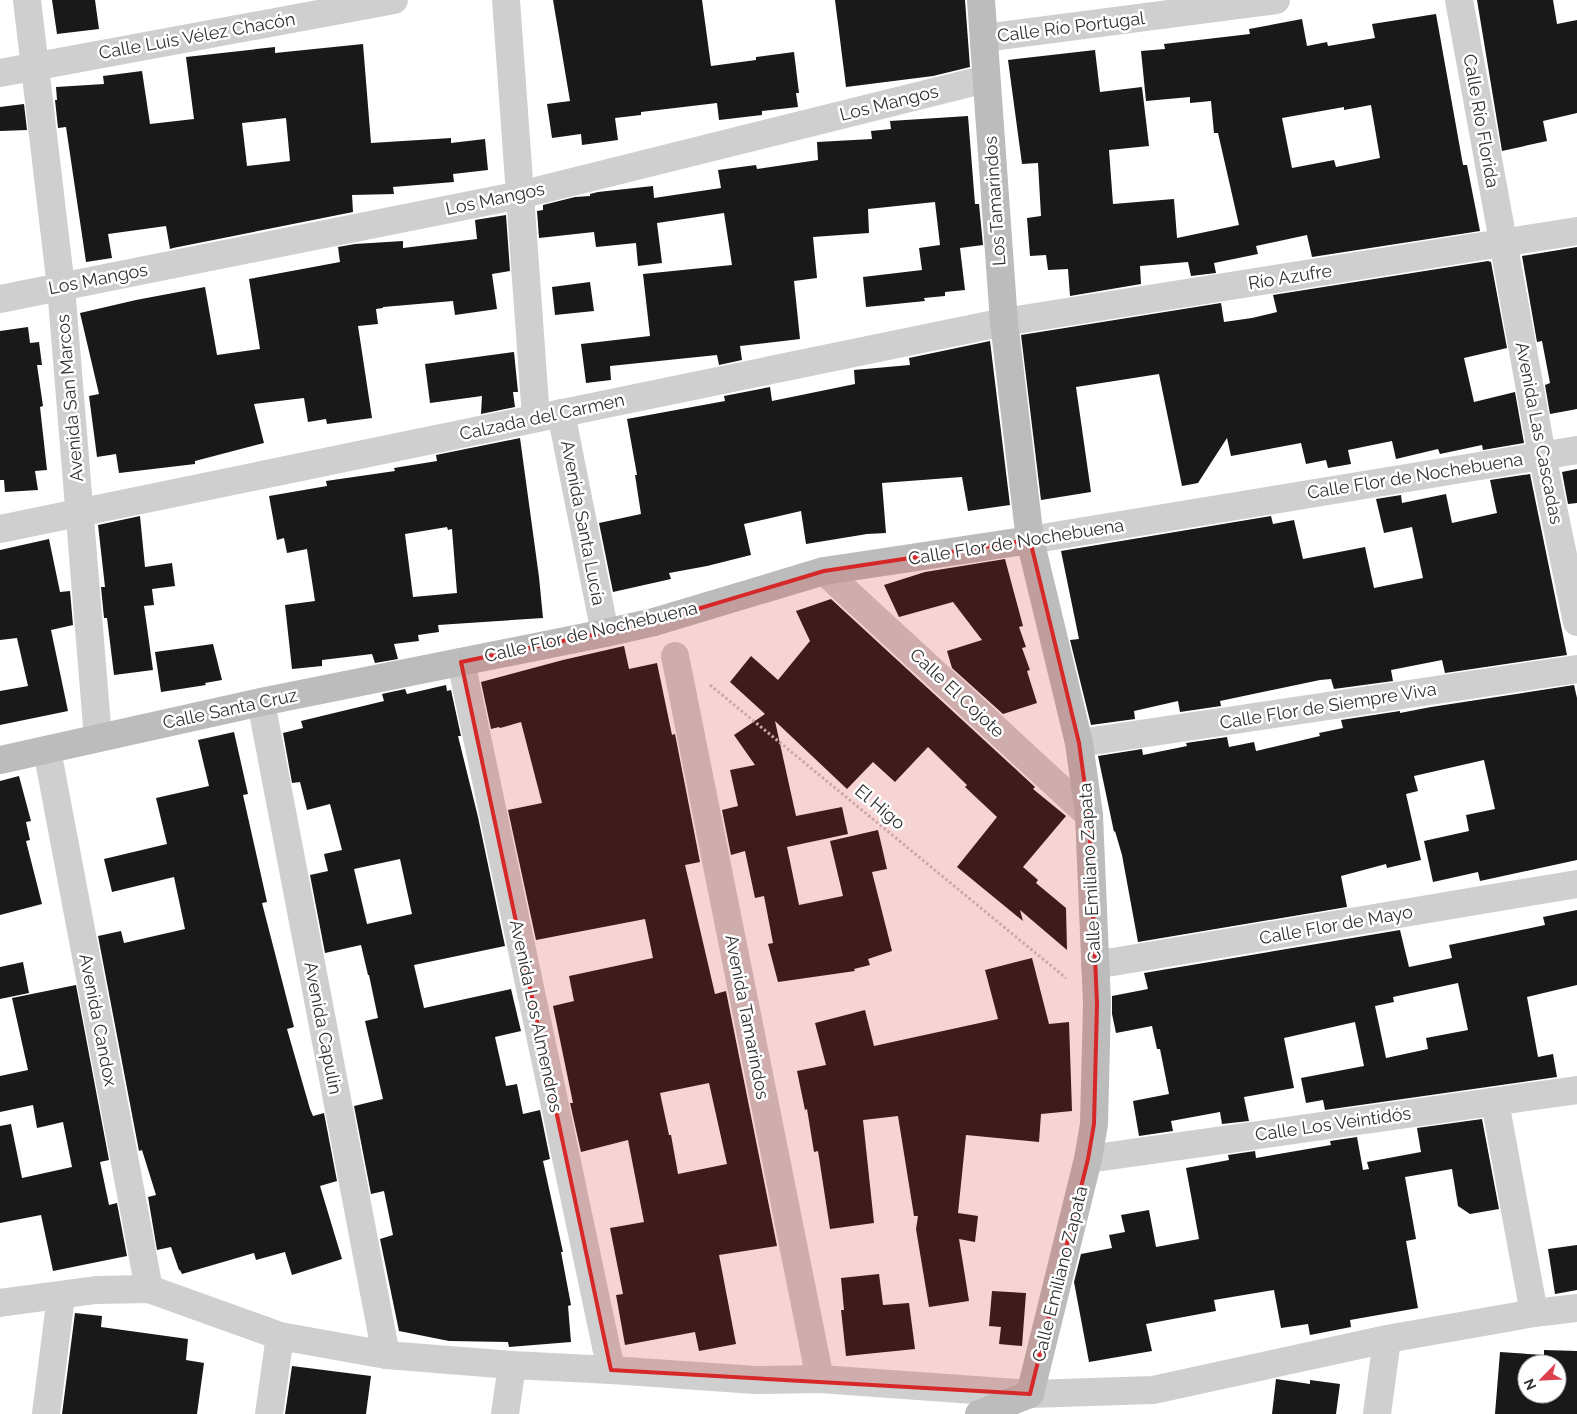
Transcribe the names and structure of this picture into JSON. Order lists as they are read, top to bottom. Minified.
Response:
{"streets":{"street":["Calle Río Portugal","Calle Luis Vélez Chacón","Los Mangos","Calle Río Florida","Los Tamarindos","Río Azufre","Avenida San Marcos","Calzada del Carmen","Avenida Las Cascadas","Calle Flor de Nochebuena","Avenida Santa Lucía","Calle El Cojote","Calle Flor de Siempre Viva","Calle Santa Cruz","Calle Emiliano Zapata","Calle Flor de Mayo","Avenida Los Almendros","Avenida Tamarindos","Avenida Candox","Avenida Capulin","Calle Los Veintidós"],"path":["El Higo"]},"crossings":[["Calle Río Portugal","Los Tamarindos"],["Calle Luis Vélez Chacón","Avenida San Marcos"],["Los Mangos","Los Tamarindos"],["Los Mangos","Avenida San Marcos"],["Los Mangos","Avenida Santa Lucía"],["Calle Río Florida","Río Azufre"],["Calle Río Florida","Avenida Las Cascadas"],["Los Tamarindos","Río Azufre"],["Los Tamarindos","Calzada del Carmen"],["Los Tamarindos","Calle Emiliano Zapata"],["Río Azufre","Calzada del Carmen"],["Río Azufre","Avenida Las Cascadas"],["Río Azufre","Calle Emiliano Zapata"],["Avenida San Marcos","Calzada del Carmen"],["Avenida San Marcos","Calle Santa Cruz"],["Calzada del Carmen","Avenida Santa Lucía"],["Calzada del Carmen","Calle Emiliano Zapata"],["Avenida Las Cascadas","Calle Flor de Nochebuena"],["Calle Flor de Nochebuena","Avenida Santa Lucía"],["Calle Flor de Nochebuena","Calle El Cojote"],["Calle Flor de Nochebuena","Calle Santa Cruz"],["Calle Flor de Nochebuena","Calle Emiliano Zapata"],["Calle Flor de Nochebuena","Avenida Los Almendros"],["Calle El Cojote","Calle Emiliano Zapata"],["Calle Flor de Siempre Viva","Calle Emiliano Zapata"],["Calle Santa Cruz","Avenida Los Almendros"],["Calle Santa Cruz","Avenida Candox"],["Calle Santa Cruz","Avenida Capulin"],["El Higo","Calle Emiliano Zapata"],["El Higo","Avenida Tamarindos"],["Calle Emiliano Zapata","Calle Flor de Mayo"],["Calle Emiliano Zapata","Calle Los Veintidós"]],"north":"bottom left"}
